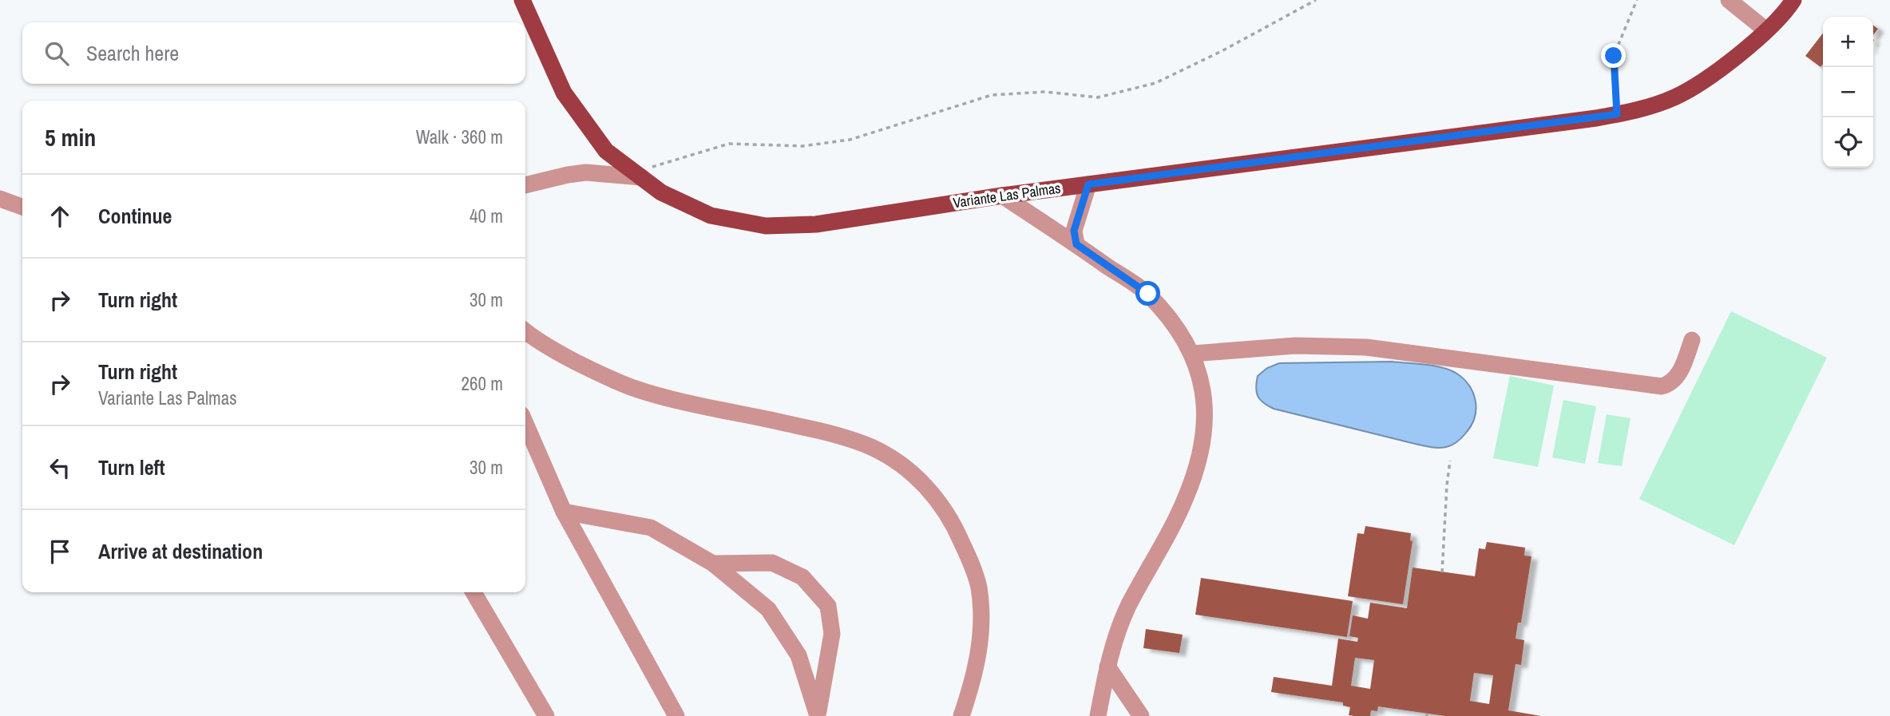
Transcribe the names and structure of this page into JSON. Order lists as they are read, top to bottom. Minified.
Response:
{"streets":{"main road":["Variante Las Palmas"]},"page":{"map_buttons":["+","−"],"search":"Search here","heading":["5 min","Walk · 360 m"],"list":[["Continue","40 m"],["Turn right","30 m"],["Turn right","Variante Las Palmas","260 m"],["Turn left","30 m"],"Arrive at destination"]}}
